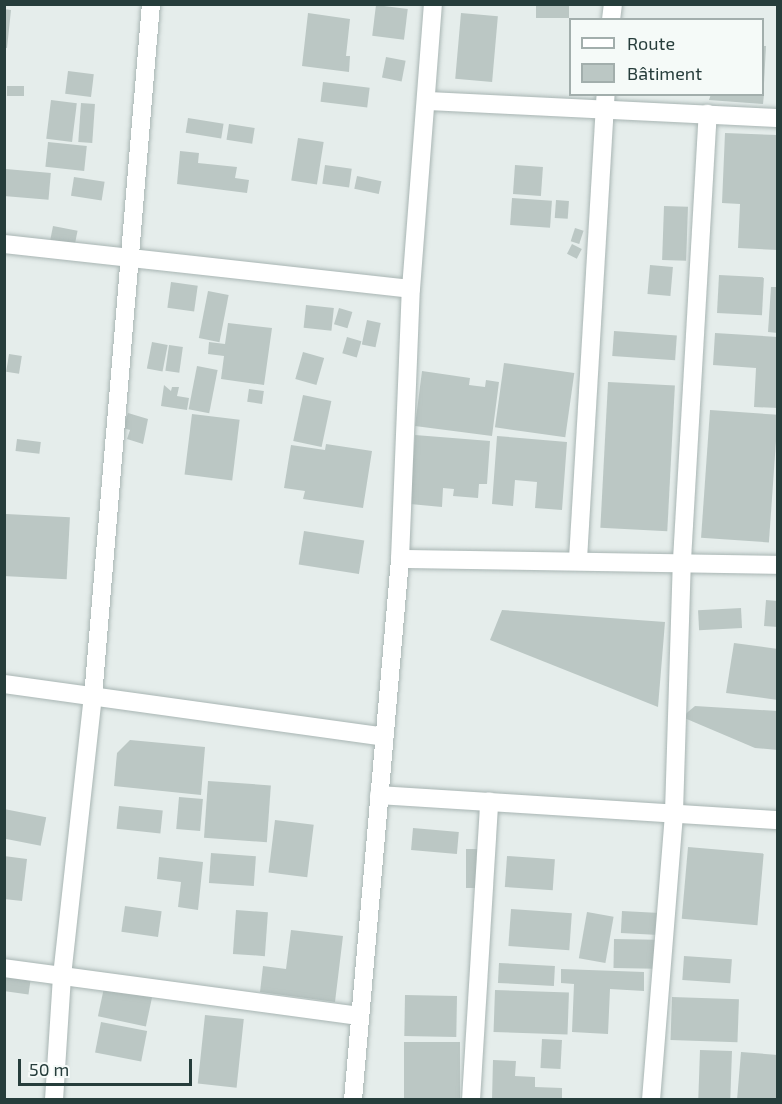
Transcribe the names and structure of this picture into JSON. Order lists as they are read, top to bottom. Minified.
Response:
{"legend":["Route","Bâtiment"],"scale_bar":"50 m"}
